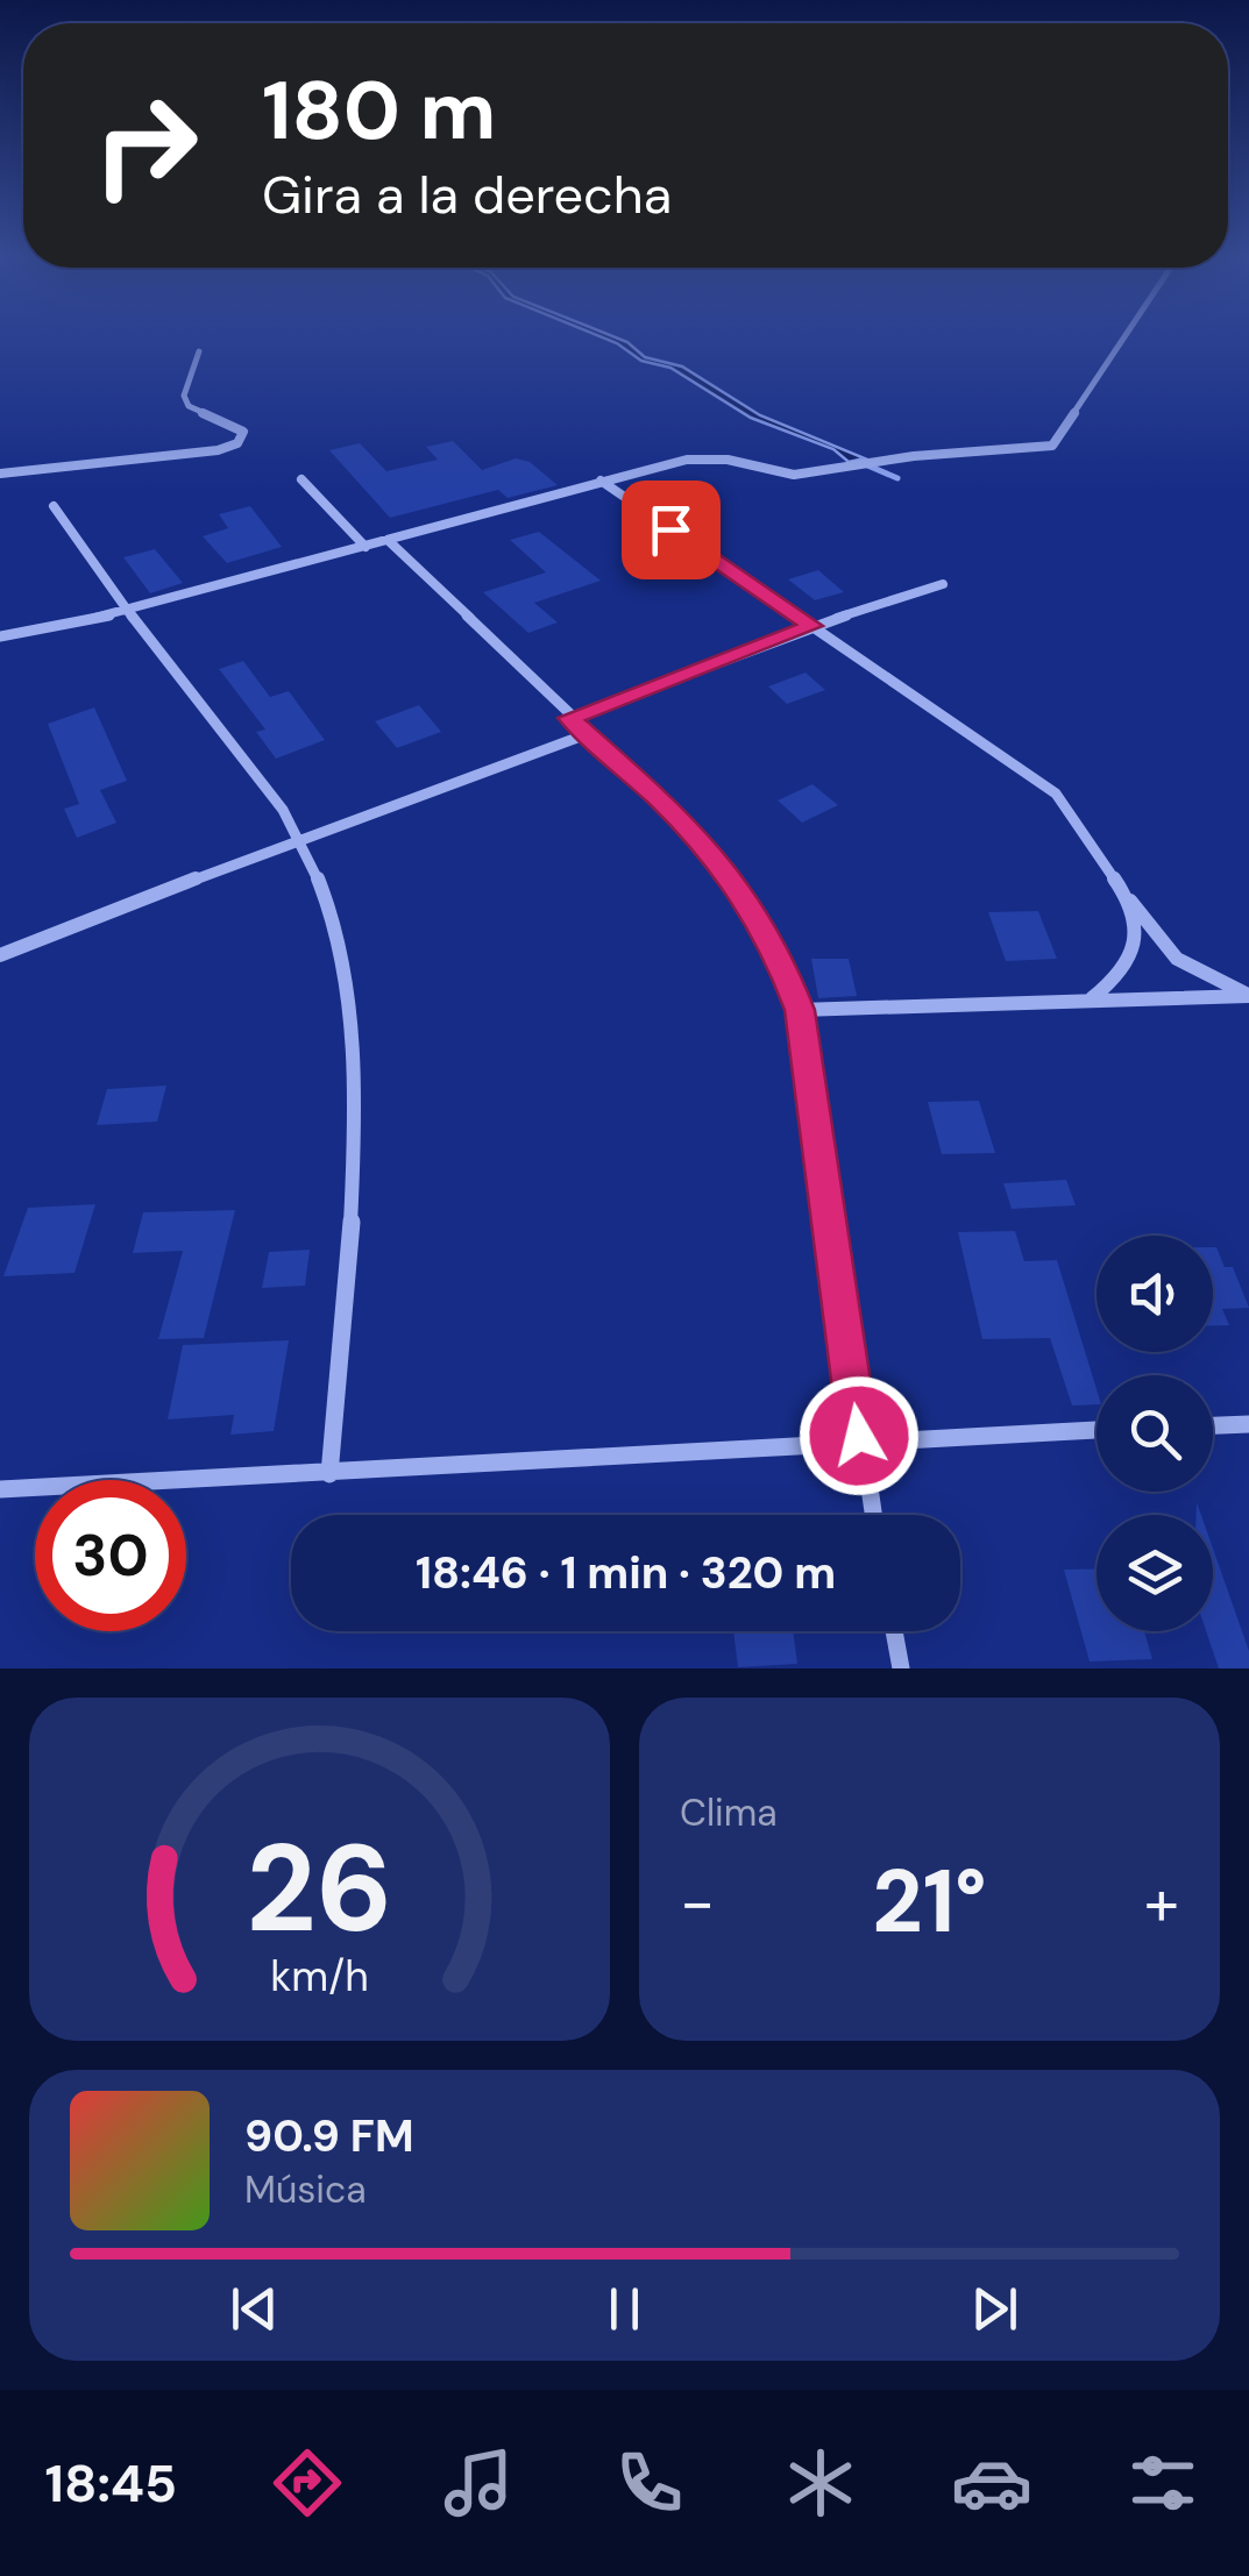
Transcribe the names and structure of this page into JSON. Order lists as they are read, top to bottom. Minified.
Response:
{"page":{"turn":["180 m","Gira a la derecha"],"limit":"30","trip":"18:46 · 1 min · 320 m","tile":"Clima","heat":["−","21°","+"],"song":["90.9 FM","Música"],"tabs":"18:45","gauge":["26","km/h"]}}
